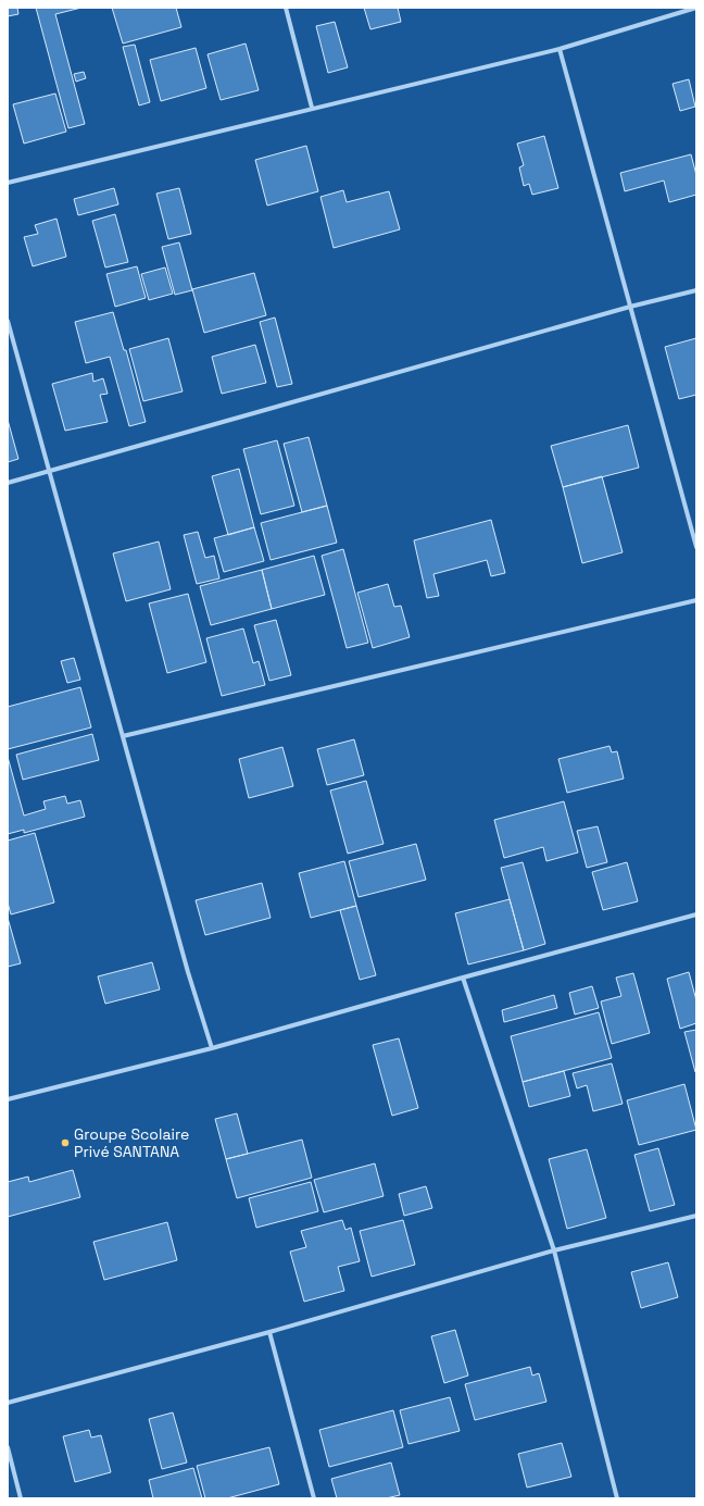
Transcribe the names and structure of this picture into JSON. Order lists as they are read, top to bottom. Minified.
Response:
{"places":["Groupe Scolaire Privé SANTANA"]}
